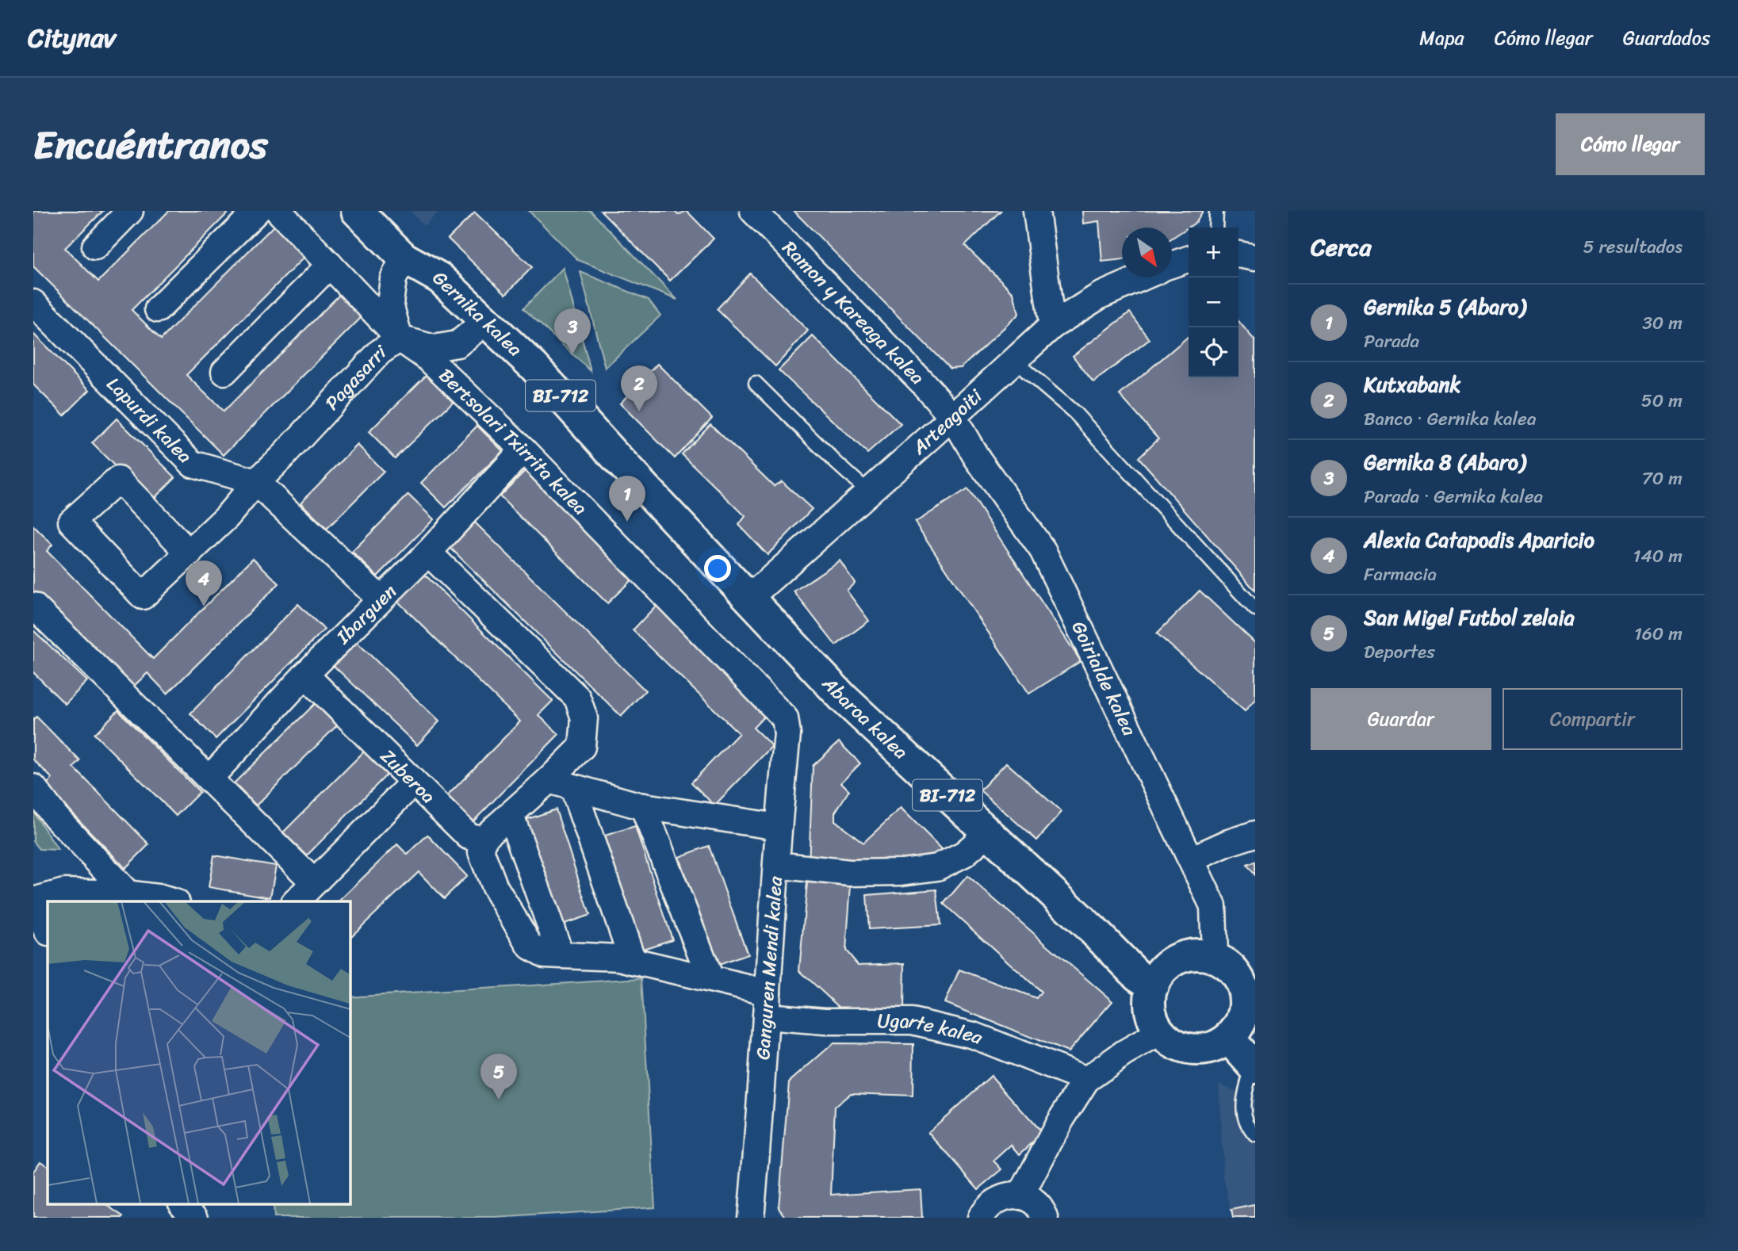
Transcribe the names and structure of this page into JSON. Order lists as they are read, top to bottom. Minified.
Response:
{"streets":{"main road":["Gernika kalea","BI-712","Abaroa kalea"],"street":["Ramon y Kareaga kalea","Pagasarri","Lapurdi kalea","Arteagoiti","Bertsolari Txirrita kalea","Ibarguen","Goirialde kalea","Zuberoa","Ganguren Mendi kalea","Ugarte kalea"]},"crossings":[["Ramon y Kareaga kalea","Arteagoiti"],["Ramon y Kareaga kalea","Goirialde kalea"],["Gernika kalea","Pagasarri"],["Gernika kalea","Arteagoiti"],["Gernika kalea","Abaroa kalea"],["Pagasarri","Lapurdi kalea"],["Pagasarri","Bertsolari Txirrita kalea"],["Lapurdi kalea","Ibarguen"],["Arteagoiti","Goirialde kalea"],["Arteagoiti","Abaroa kalea"],["Bertsolari Txirrita kalea","Ibarguen"],["Bertsolari Txirrita kalea","Ganguren Mendi kalea"],["Ibarguen","Zuberoa"],["Goirialde kalea","Abaroa kalea"],["Zuberoa","Ugarte kalea"],["Ganguren Mendi kalea","Ugarte kalea"]],"north":"bottom right","page":{"header":"Citynav","nav":["Mapa","Cómo llegar","Guardados"],"title":"Encuéntranos","buttons":["Cómo llegar",["Guardar","Compartir"]],"heading":["Cerca","5 resultados"],"map_buttons":["+","−"],"list":[{"mark":"1","name":"Gernika 5 (Abaro)","note":"Parada","value":"30 m"},{"mark":"2","name":"Kutxabank","note":"Banco · Gernika kalea","value":"50 m"},{"mark":"3","name":"Gernika 8 (Abaro)","note":"Parada · Gernika kalea","value":"70 m"},{"mark":"4","name":"Alexia Catapodis Aparicio","note":"Farmacia","value":"140 m"},{"mark":"5","name":"San Migel Futbol zelaia","note":"Deportes","value":"160 m"}],"pins":["3","2","1","4","5"]}}
